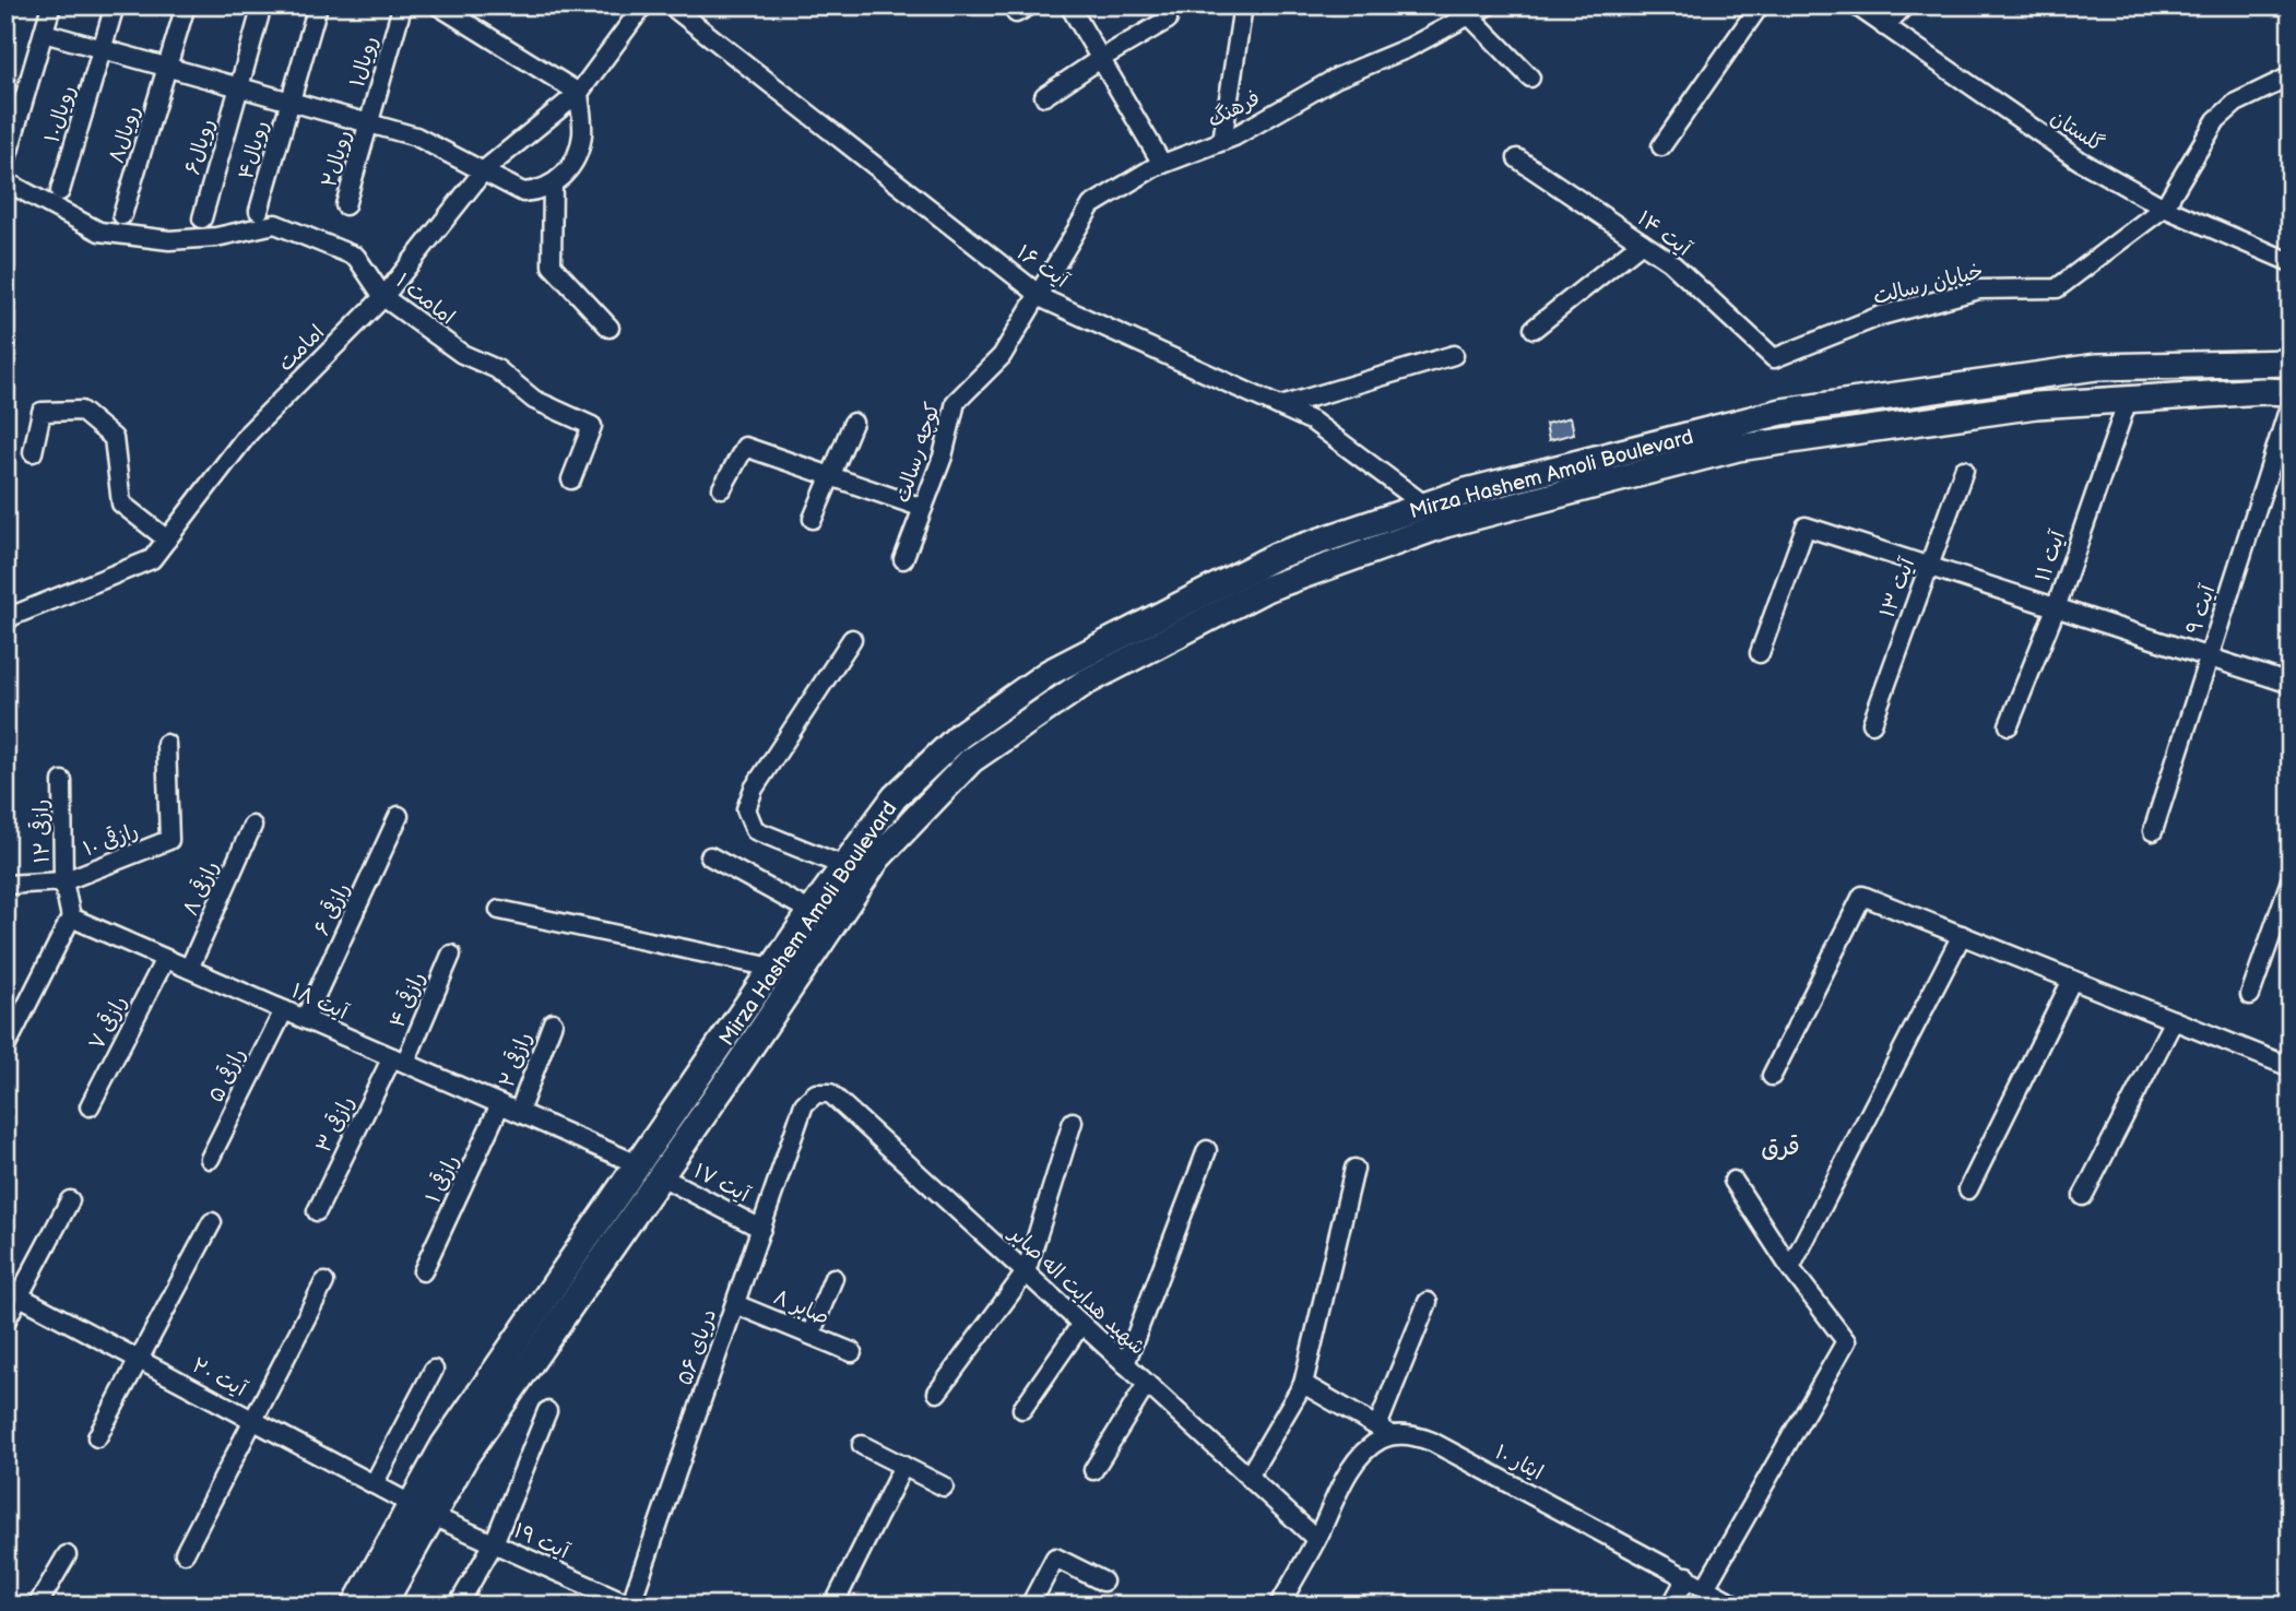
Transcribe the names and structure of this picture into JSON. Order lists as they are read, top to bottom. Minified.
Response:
{"streets":{"main road":["Mirza Hashem Amoli Boulevard"],"street":["رویال۱","فرهنگ","رویال۱۰","گلستان","رویال۸","رویال۶","رویال۴","رویال۲","آيت ۱۴","آیت ۱۶","خیابان رسالت","امامت ۱","امامت","کوچه رسالت","آیت ۱۱","آیت ۱۳","آیت ۹","رازقی ۱۲","رازقی ۱۰","رازقی ۸","رازقی ۶","رازقی ۴","آیت ۱۸","رازقی ۷","رازقی ۲","رازقی ۵","رازقی ۳","رازقی ۱","آیت ۱۷","شهید هدایت اله صابر","صابر ۸","دریای ۵۶","آیت ۲۰","ایثار ۱۰","آیت ۱۹"]},"crossings":[["رویال۱","رویال۲"],["فرهنگ","آیت ۱۶"],["فرهنگ","کوچه رسالت"],["گلستان","خیابان رسالت"],["آيت ۱۴","خیابان رسالت"],["آیت ۱۶","کوچه رسالت"],["آیت ۱۶","Mirza Hashem Amoli Boulevard"],["امامت ۱","امامت"],["Mirza Hashem Amoli Boulevard","آیت ۱۱"],["Mirza Hashem Amoli Boulevard","آیت ۱۸"],["Mirza Hashem Amoli Boulevard","آیت ۱۷"],["Mirza Hashem Amoli Boulevard","آیت ۲۰"],["Mirza Hashem Amoli Boulevard","آیت ۱۹"],["رازقی ۱۲","رازقی ۱۰"],["رازقی ۸","آیت ۱۸"],["رازقی ۶","آیت ۱۸"],["رازقی ۴","آیت ۱۸"],["رازقی ۴","رازقی ۳"],["آیت ۱۸","رازقی ۷"],["آیت ۱۸","رازقی ۲"],["آیت ۱۸","رازقی ۵"],["آیت ۱۸","رازقی ۳"],["آیت ۱۸","رازقی ۱"],["آیت ۱۷","دریای ۵۶"],["شهید هدایت اله صابر","دریای ۵۶"],["صابر ۸","دریای ۵۶"],["دریای ۵۶","آیت ۱۹"],["آیت ۲۰","آیت ۱۹"]],"districts":["قرق"]}
